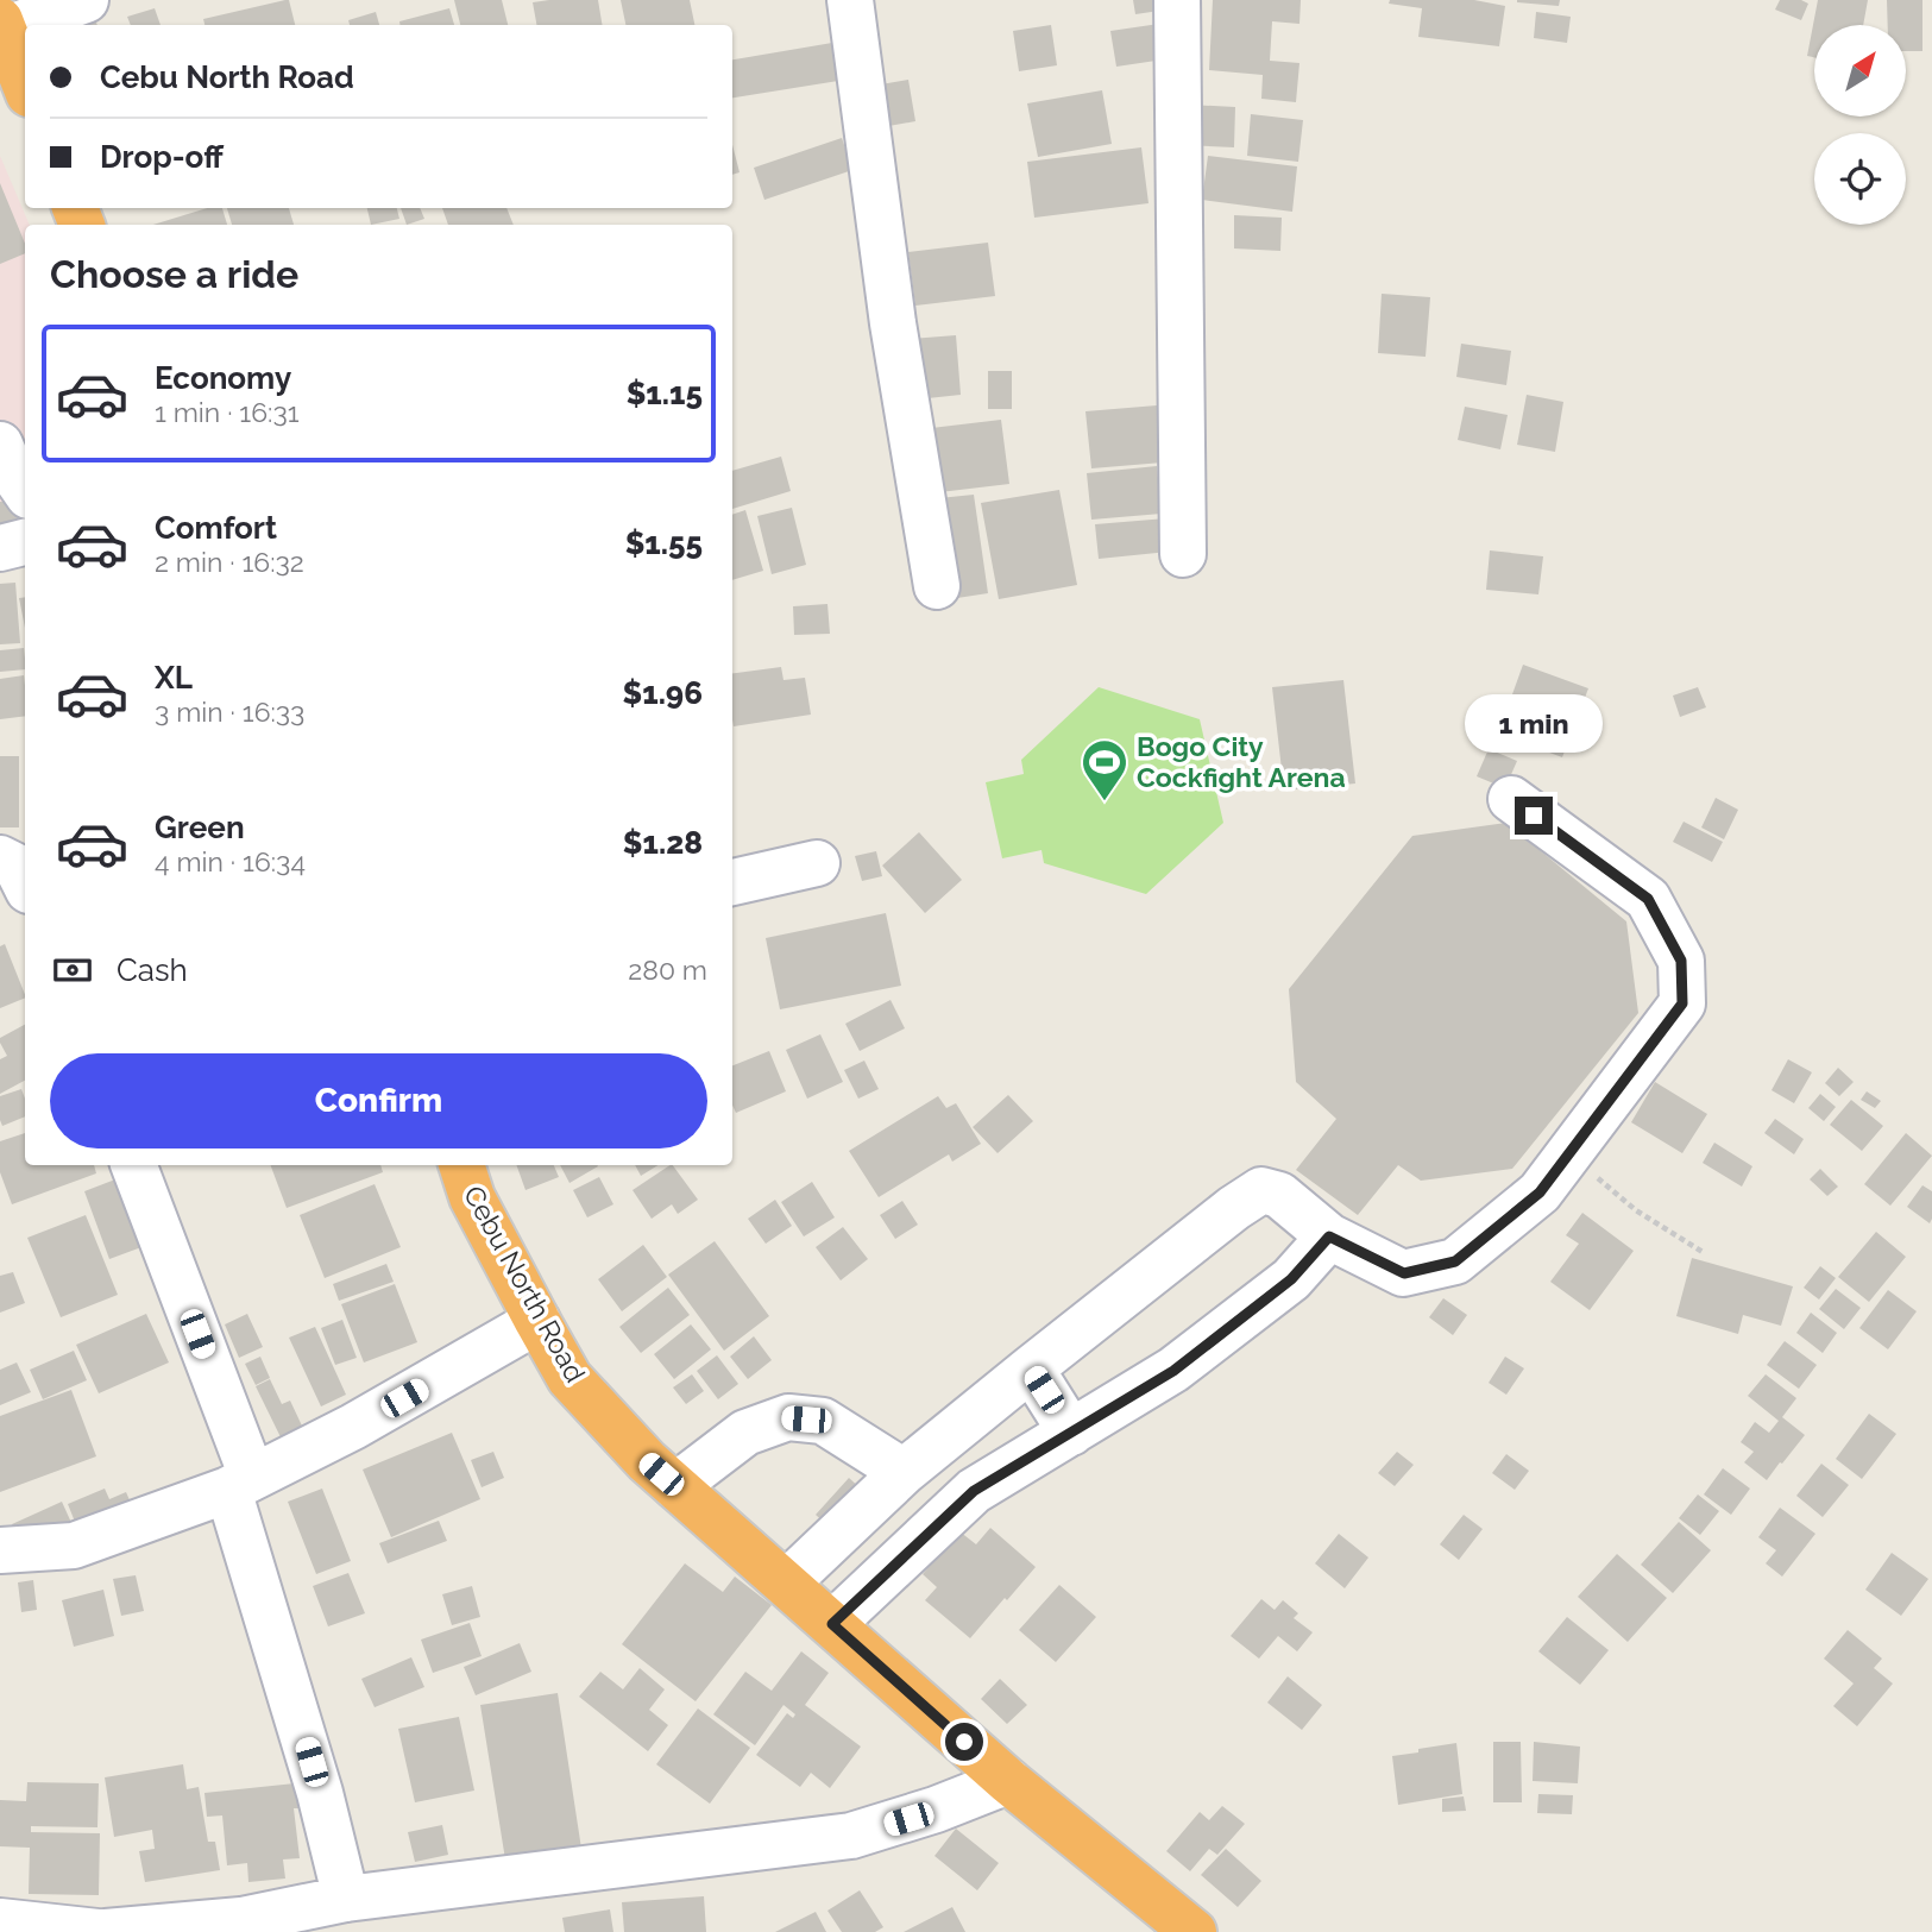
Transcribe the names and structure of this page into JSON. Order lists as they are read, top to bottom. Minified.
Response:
{"streets":{"highway":["Cebu North Road"]},"places":{"sports":["Bogo City Cockfight Arena"]},"north":"top right","page":{"banner":["Cebu North Road","Drop-off"],"heading":"Choose a ride","list":[{"name":"Economy","note":"1 min · 16:31","value":"$1.15"},{"name":"Comfort","note":"2 min · 16:32","value":"$1.55"},{"name":"XL","note":"3 min · 16:33","value":"$1.96"},{"name":"Green","note":"4 min · 16:34","value":"$1.28"}],"bubble":"1 min","pay":["Cash","280 m"],"buttons":"Confirm"}}
